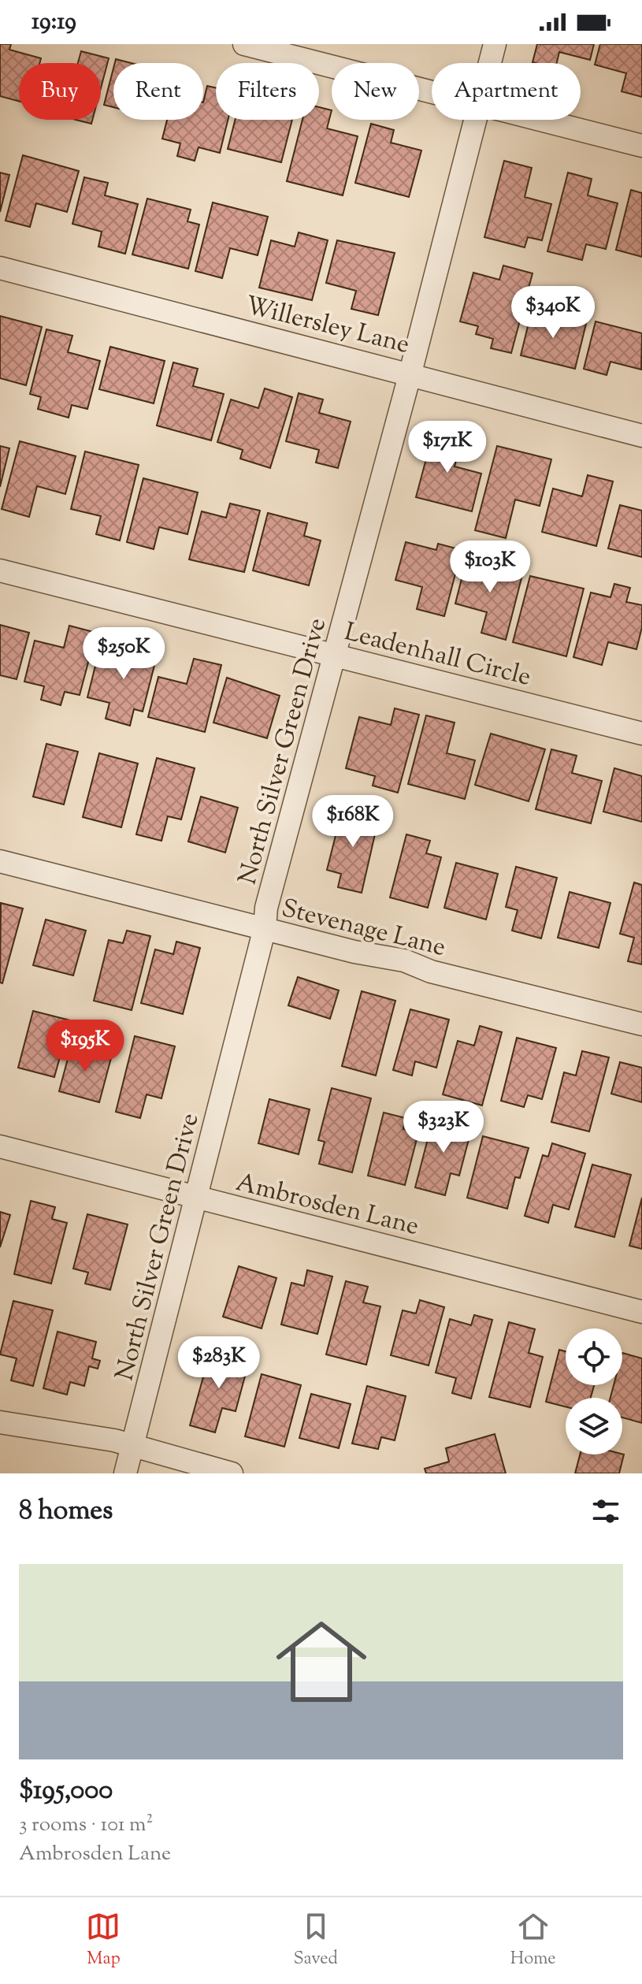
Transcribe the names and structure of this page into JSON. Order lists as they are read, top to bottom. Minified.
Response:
{"streets":{"street":["Willersley Lane","Leadenhall Circle","North Silver Green Drive","Stevenage Lane","Ambrosden Lane"]},"crossings":[["Willersley Lane","North Silver Green Drive"],["Leadenhall Circle","North Silver Green Drive"],["North Silver Green Drive","Stevenage Lane"],["North Silver Green Drive","Ambrosden Lane"]],"page":{"status":"19:19","chip":["Buy","Rent","Filters","New","Apartment"],"price":["$340K","$171K","$103K","$250K","$168K","$195K","$323K","$283K"],"heading":"8 homes","list":[{"name":"$195,000","note":"3 rooms · 101 m² · Ambrosden Lane"}],"tabs":["Map","Saved","Home"]}}
